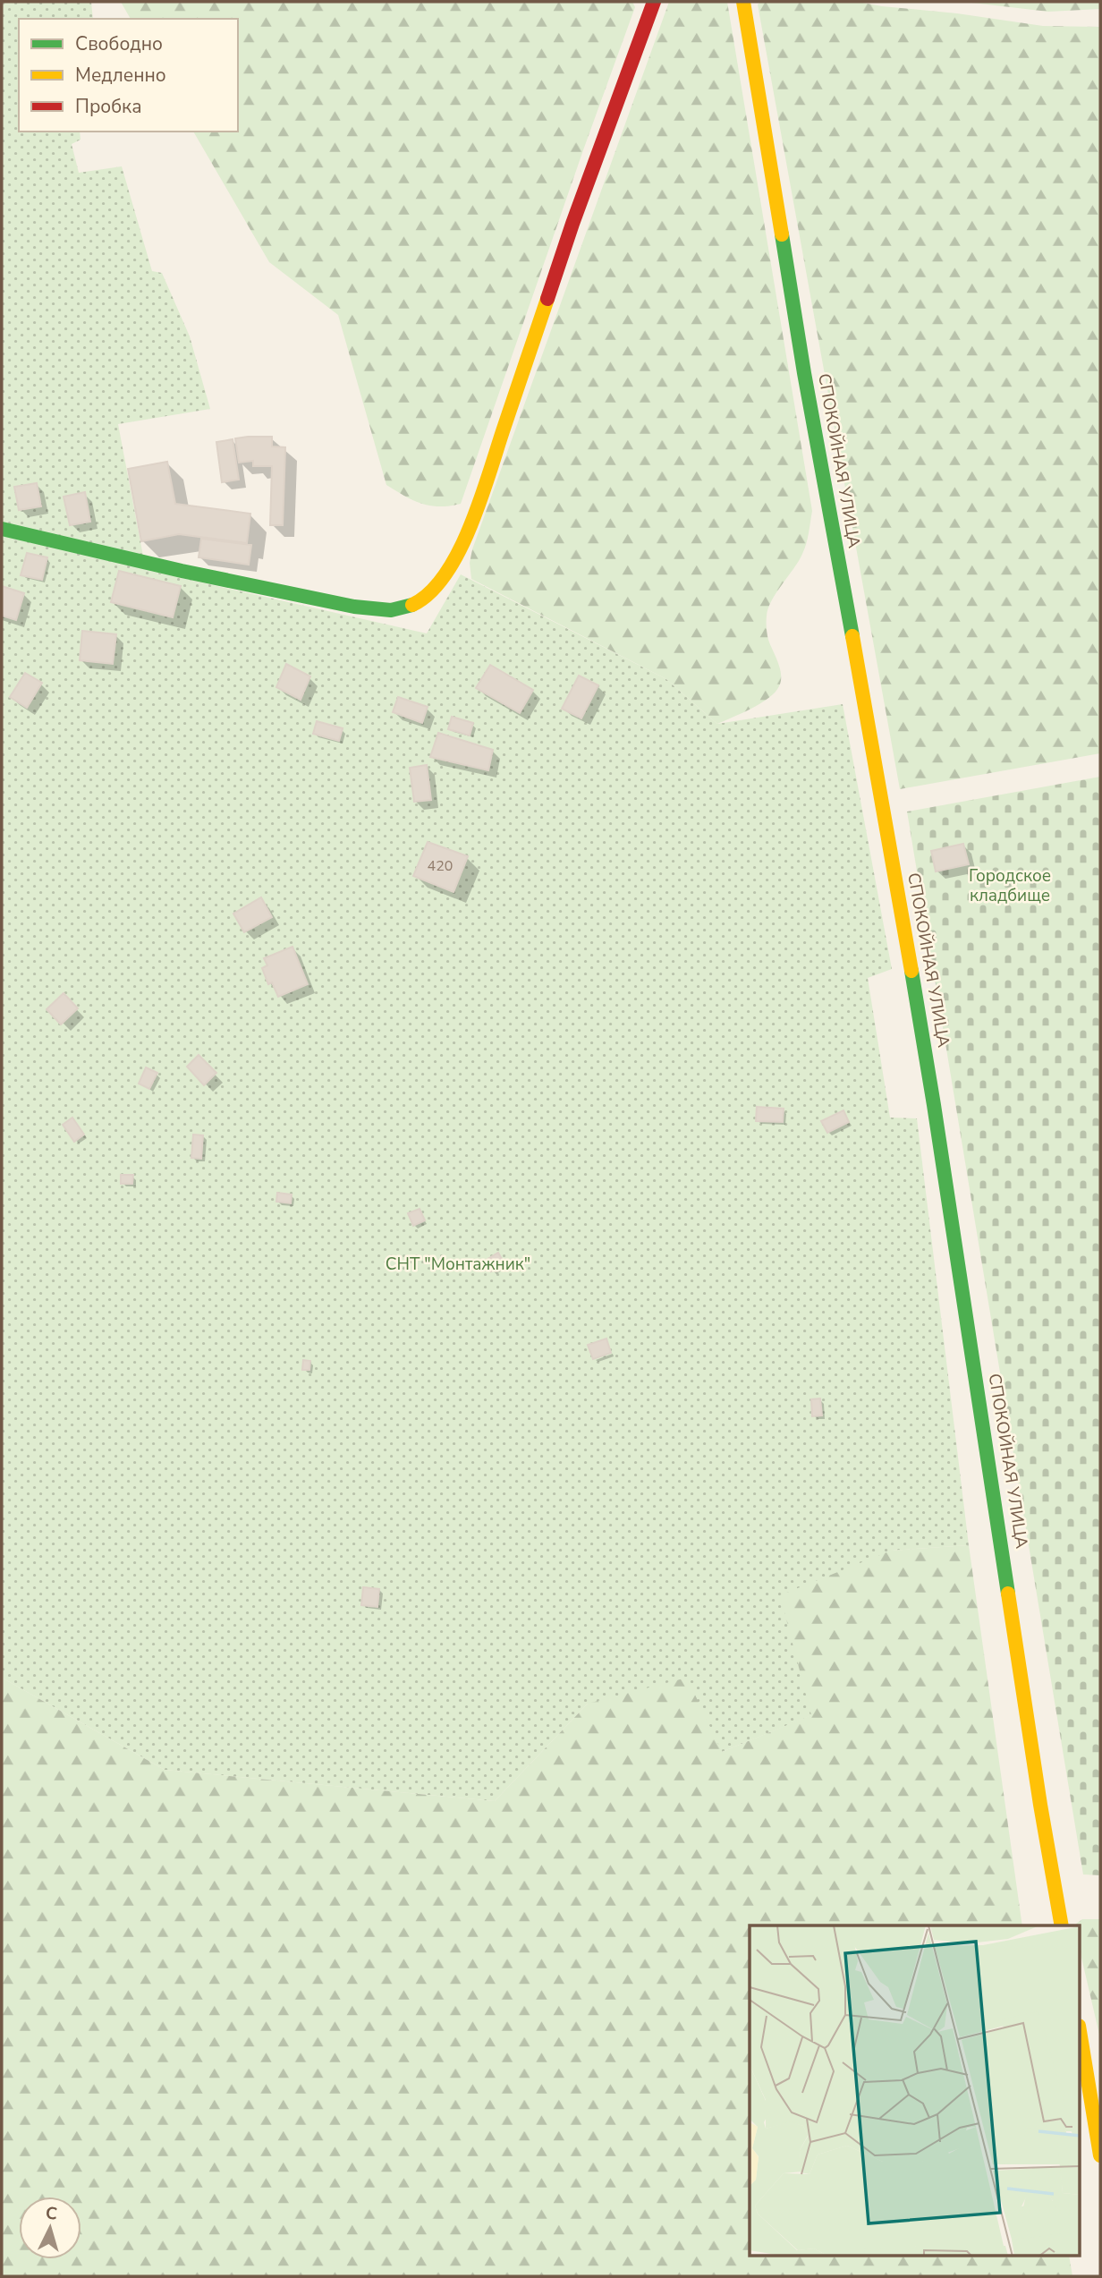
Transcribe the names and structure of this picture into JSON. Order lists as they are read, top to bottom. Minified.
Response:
{"streets":{"street":["СПОКОЙНАЯ УЛИЦА"]},"parks":["Городское кладбище","СНТ \"Монтажник\""],"house_numbers":["420"],"legend":["Свободно","Медленно","Пробка"],"north":"top"}
